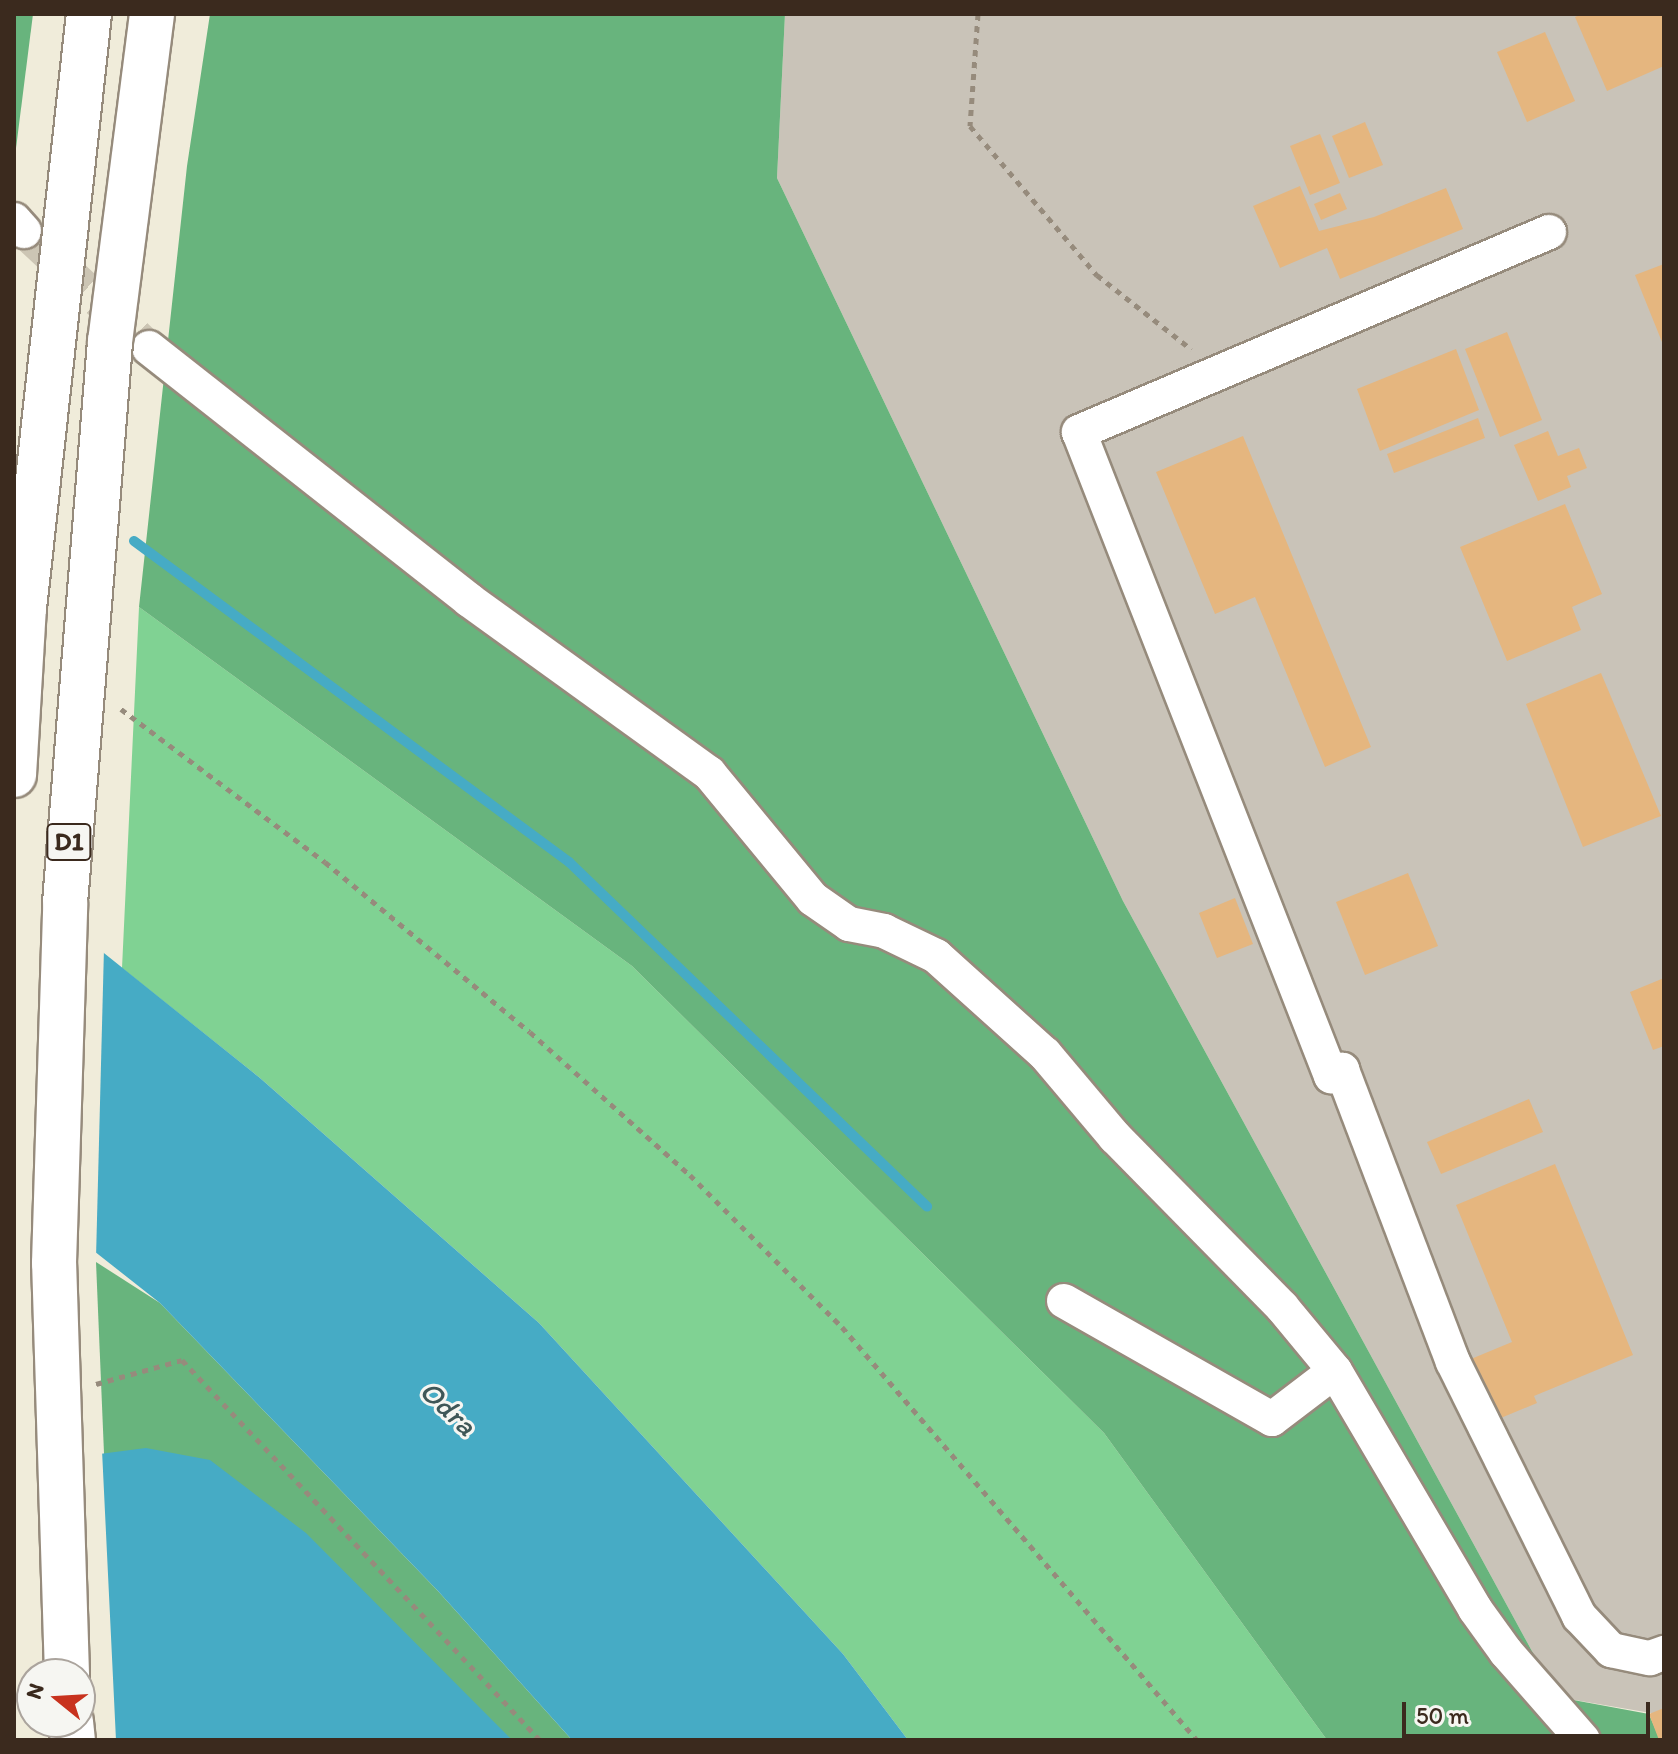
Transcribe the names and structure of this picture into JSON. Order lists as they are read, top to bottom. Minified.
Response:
{"streets":{"highway":["D1"]},"water":["Odra"],"scale_bar":"50 m","north":"left"}
